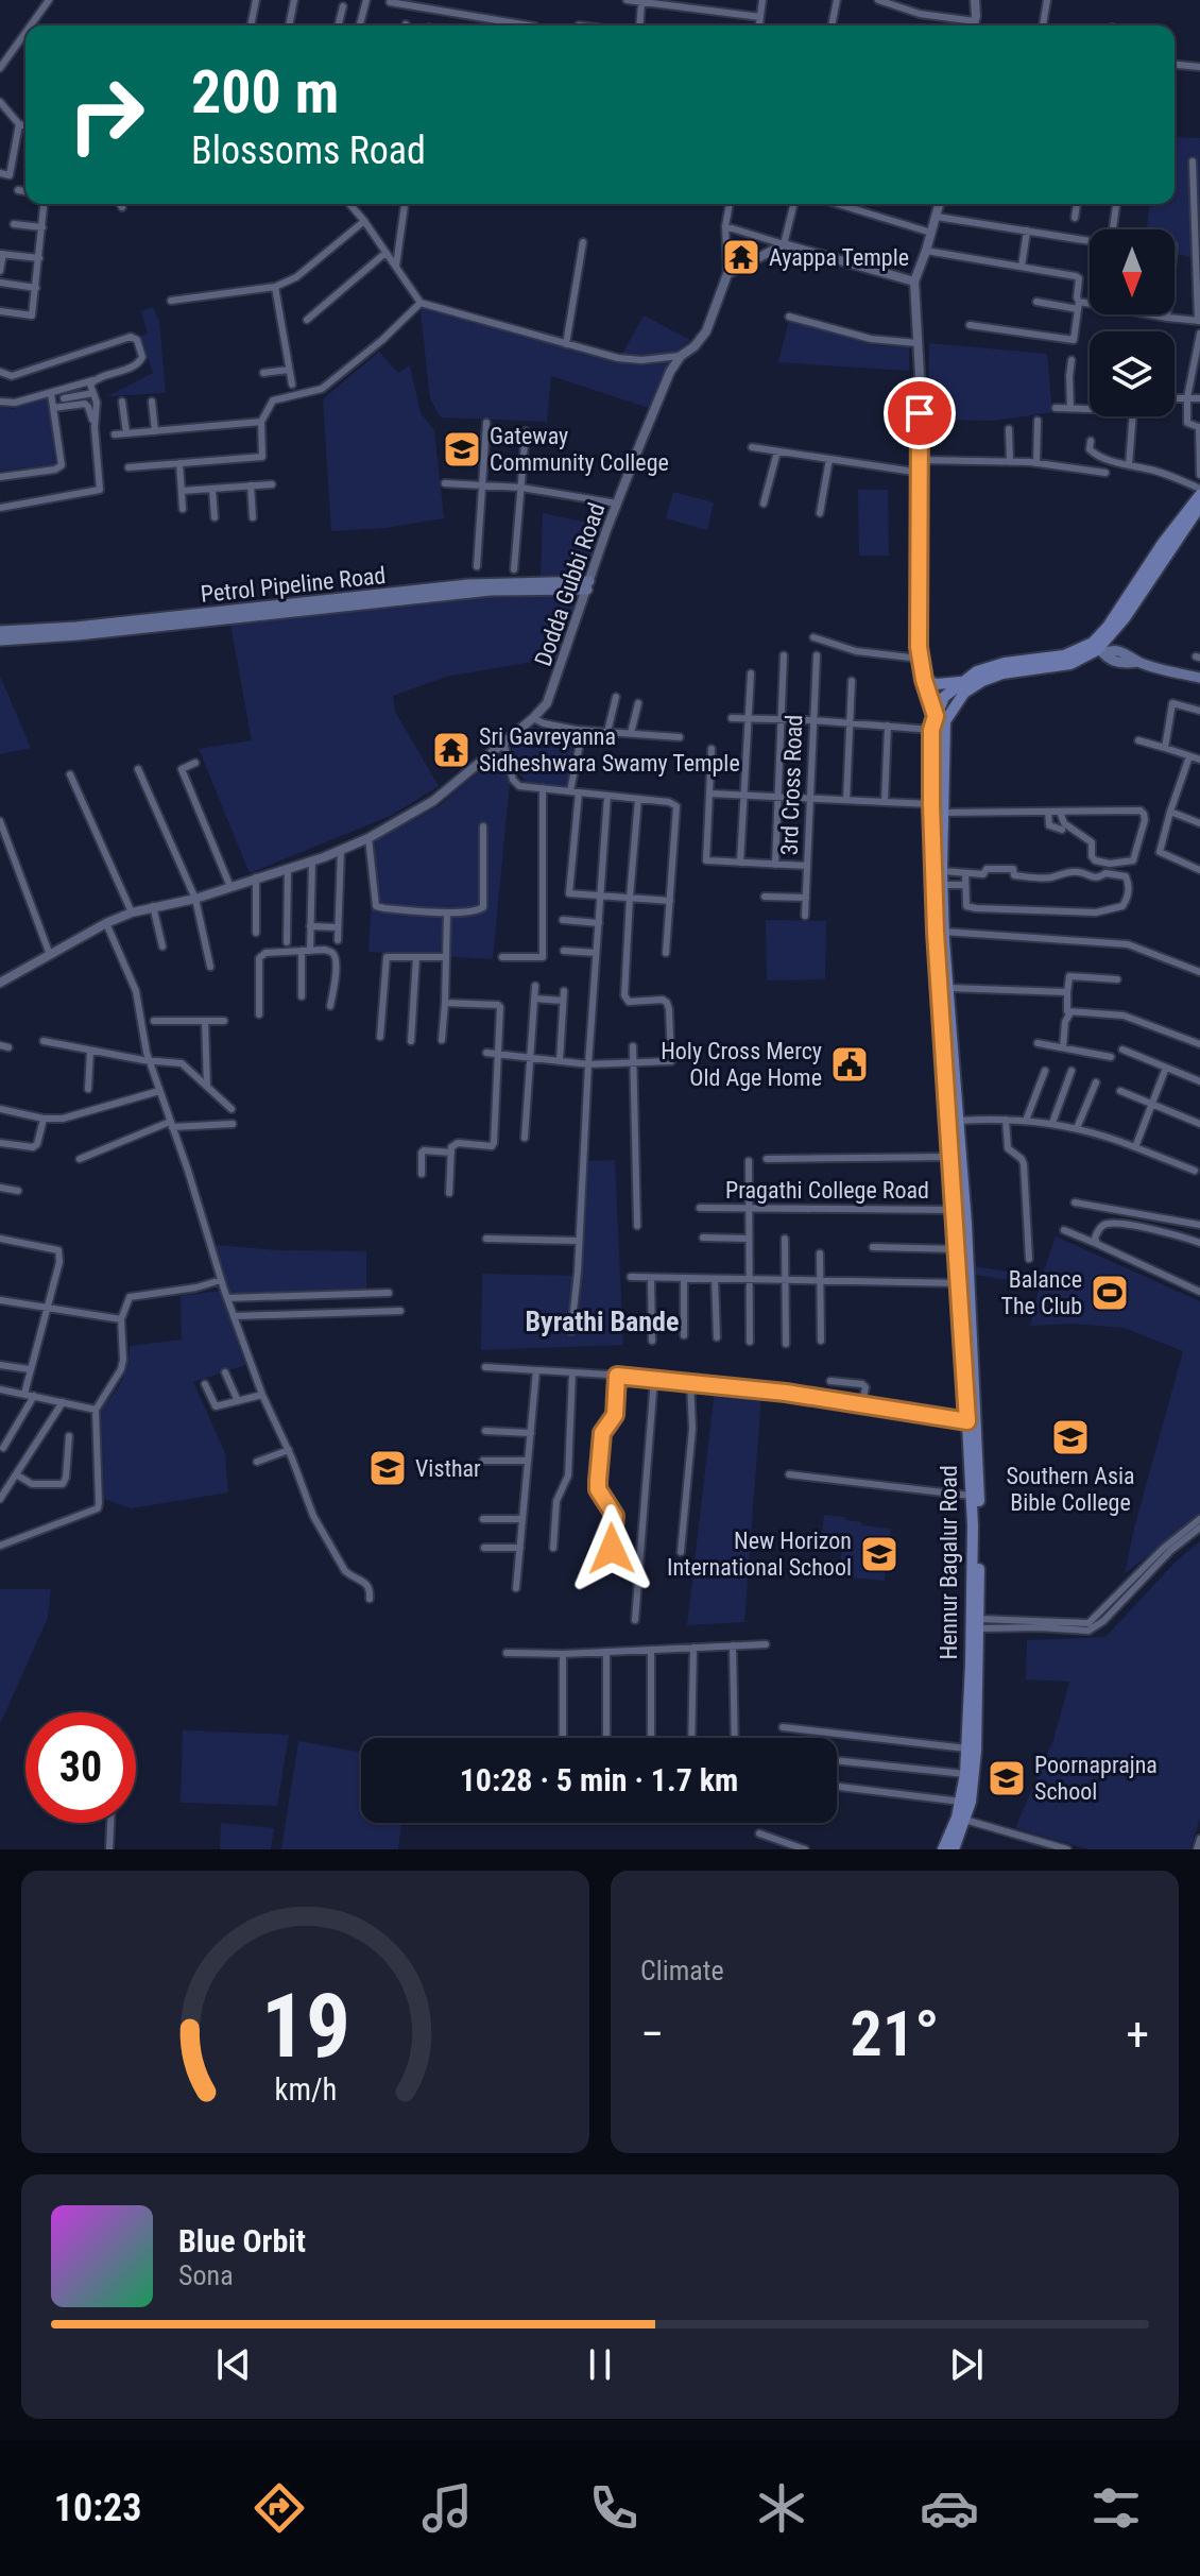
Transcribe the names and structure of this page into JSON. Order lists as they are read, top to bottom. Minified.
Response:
{"streets":{"main road":["Petrol Pipeline Road","Hennur Bagalur Road"],"street":["Dodda Gubbi Road","3rd Cross Road","Pragathi College Road"]},"crossings":[["Petrol Pipeline Road","Dodda Gubbi Road"],["Pragathi College Road","Hennur Bagalur Road"]],"districts":["Byrathi Bande"],"places":{"temple":["Ayappa Temple","Sri Gavreyanna Sidheshwara Swamy Temple"],"school or university":["Gateway Community College","Southern Asia Bible College","Visthar","New Horizon International School","Poornaprajna School"],"public building":["Holy Cross Mercy Old Age Home"],"sports":["Balance The Club"]},"north":"bottom","page":{"turn":["200 m","Blossoms Road"],"limit":"30","trip":"10:28 · 5 min · 1.7 km","tile":"Climate","heat":["−","21°","+"],"song":["Blue Orbit","Sona"],"tabs":"10:23","gauge":["19","km/h"]}}
